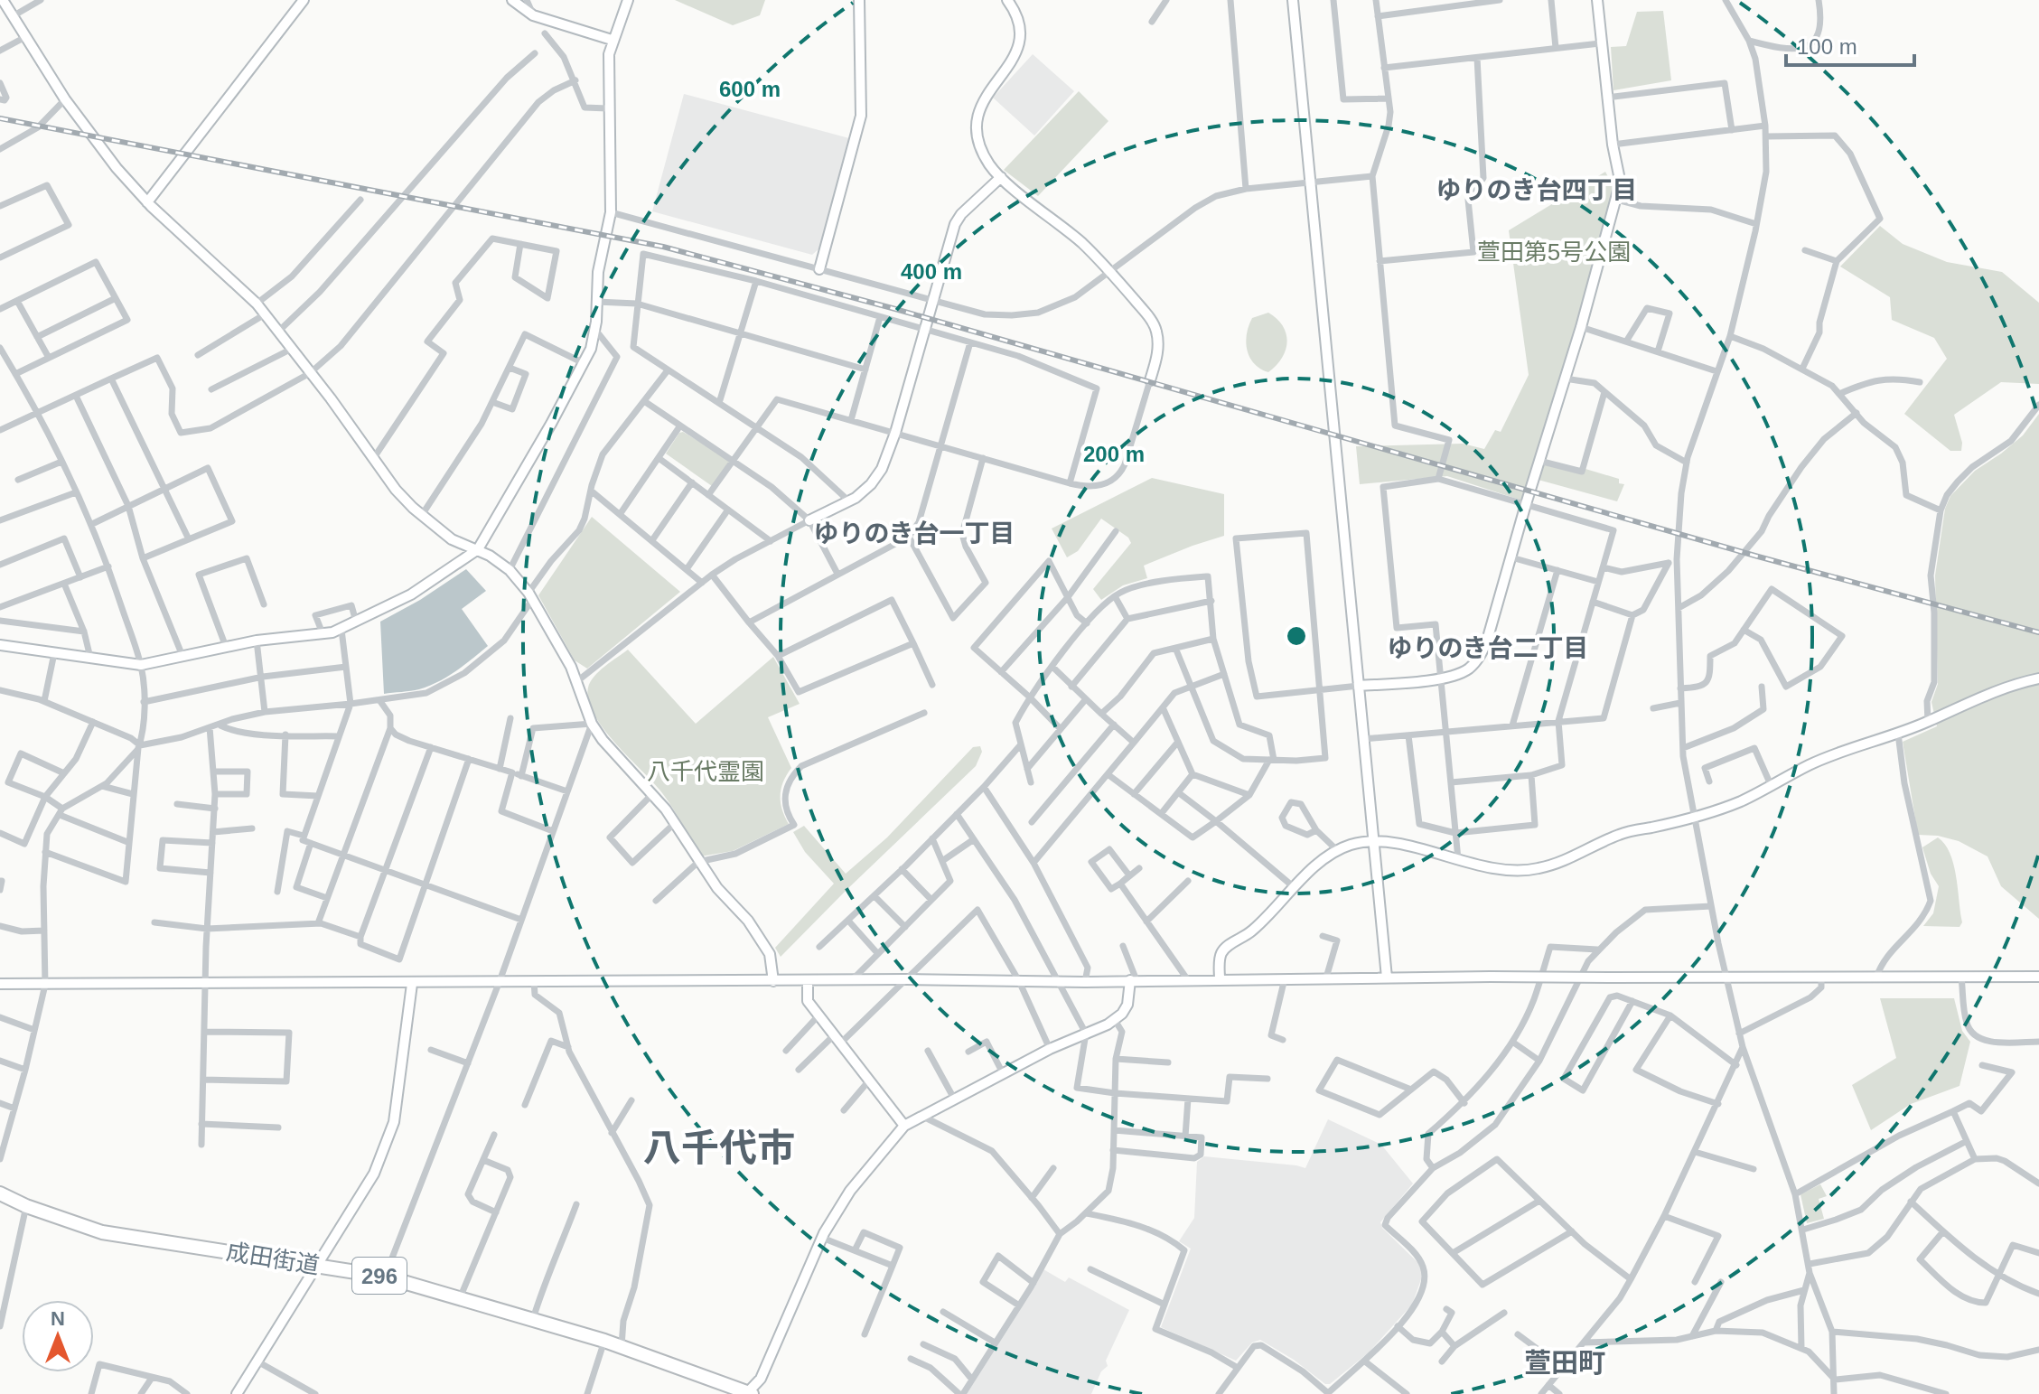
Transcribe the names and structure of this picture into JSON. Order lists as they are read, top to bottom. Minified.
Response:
{"streets":{"highway":["成田街道","296"]},"districts":["ゆりのき台四丁目","ゆりのき台一丁目","ゆりのき台二丁目","八千代市","萱田町"],"parks":["萱田第5号公園","八千代霊園"],"scale_bar":"100 m","north":"top","rings":["600 m","400 m","200 m"]}
